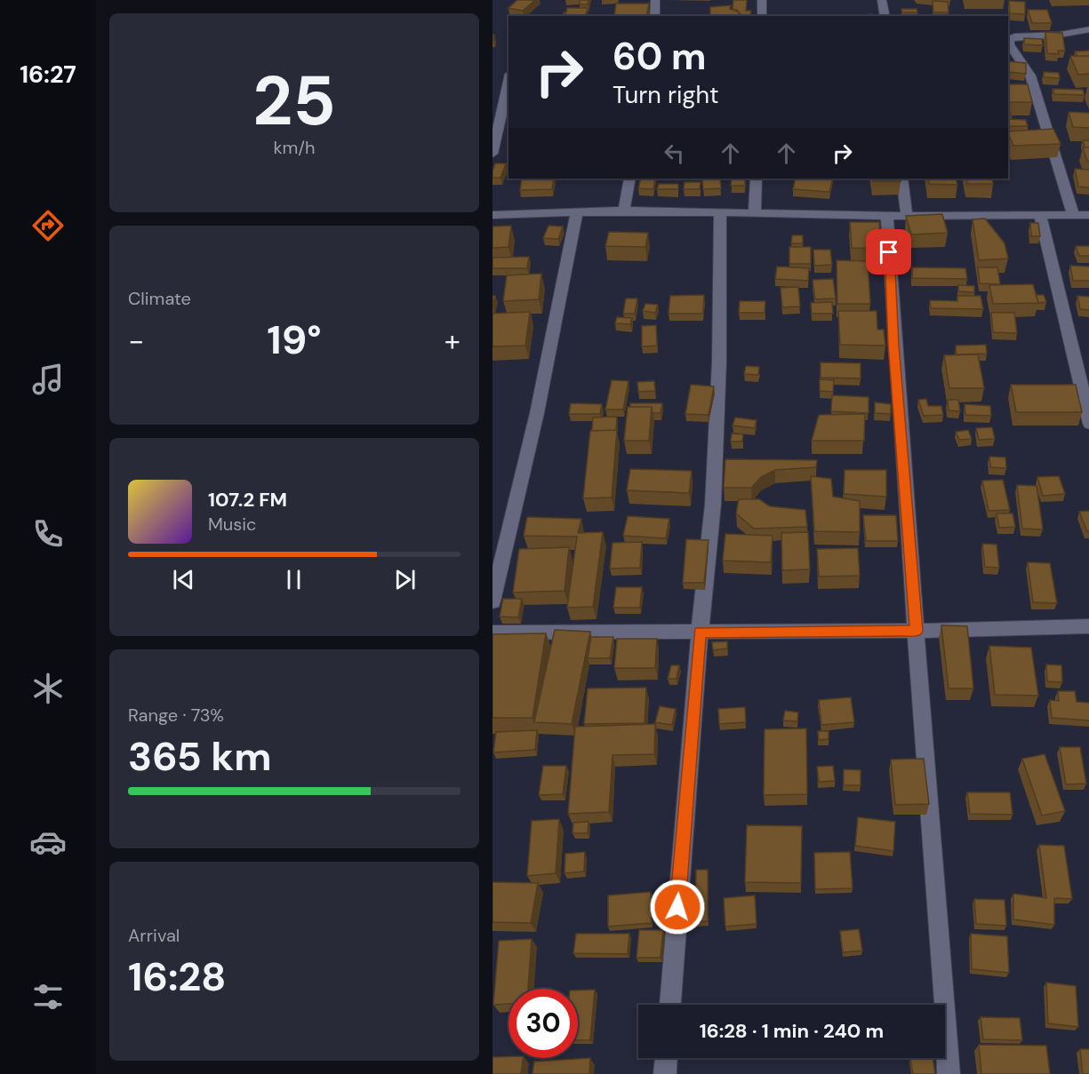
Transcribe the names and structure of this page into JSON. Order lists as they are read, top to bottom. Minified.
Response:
{"page":{"tabs":"16:27","tile":[["25","km/h"],"Climate",["Range · 73%","365 km"],["Arrival","16:28"]],"turn":["60 m","Turn right"],"heat":["−","19°","+"],"song":["107.2 FM","Music"],"limit":"30","trip":"16:28 · 1 min · 240 m"}}
